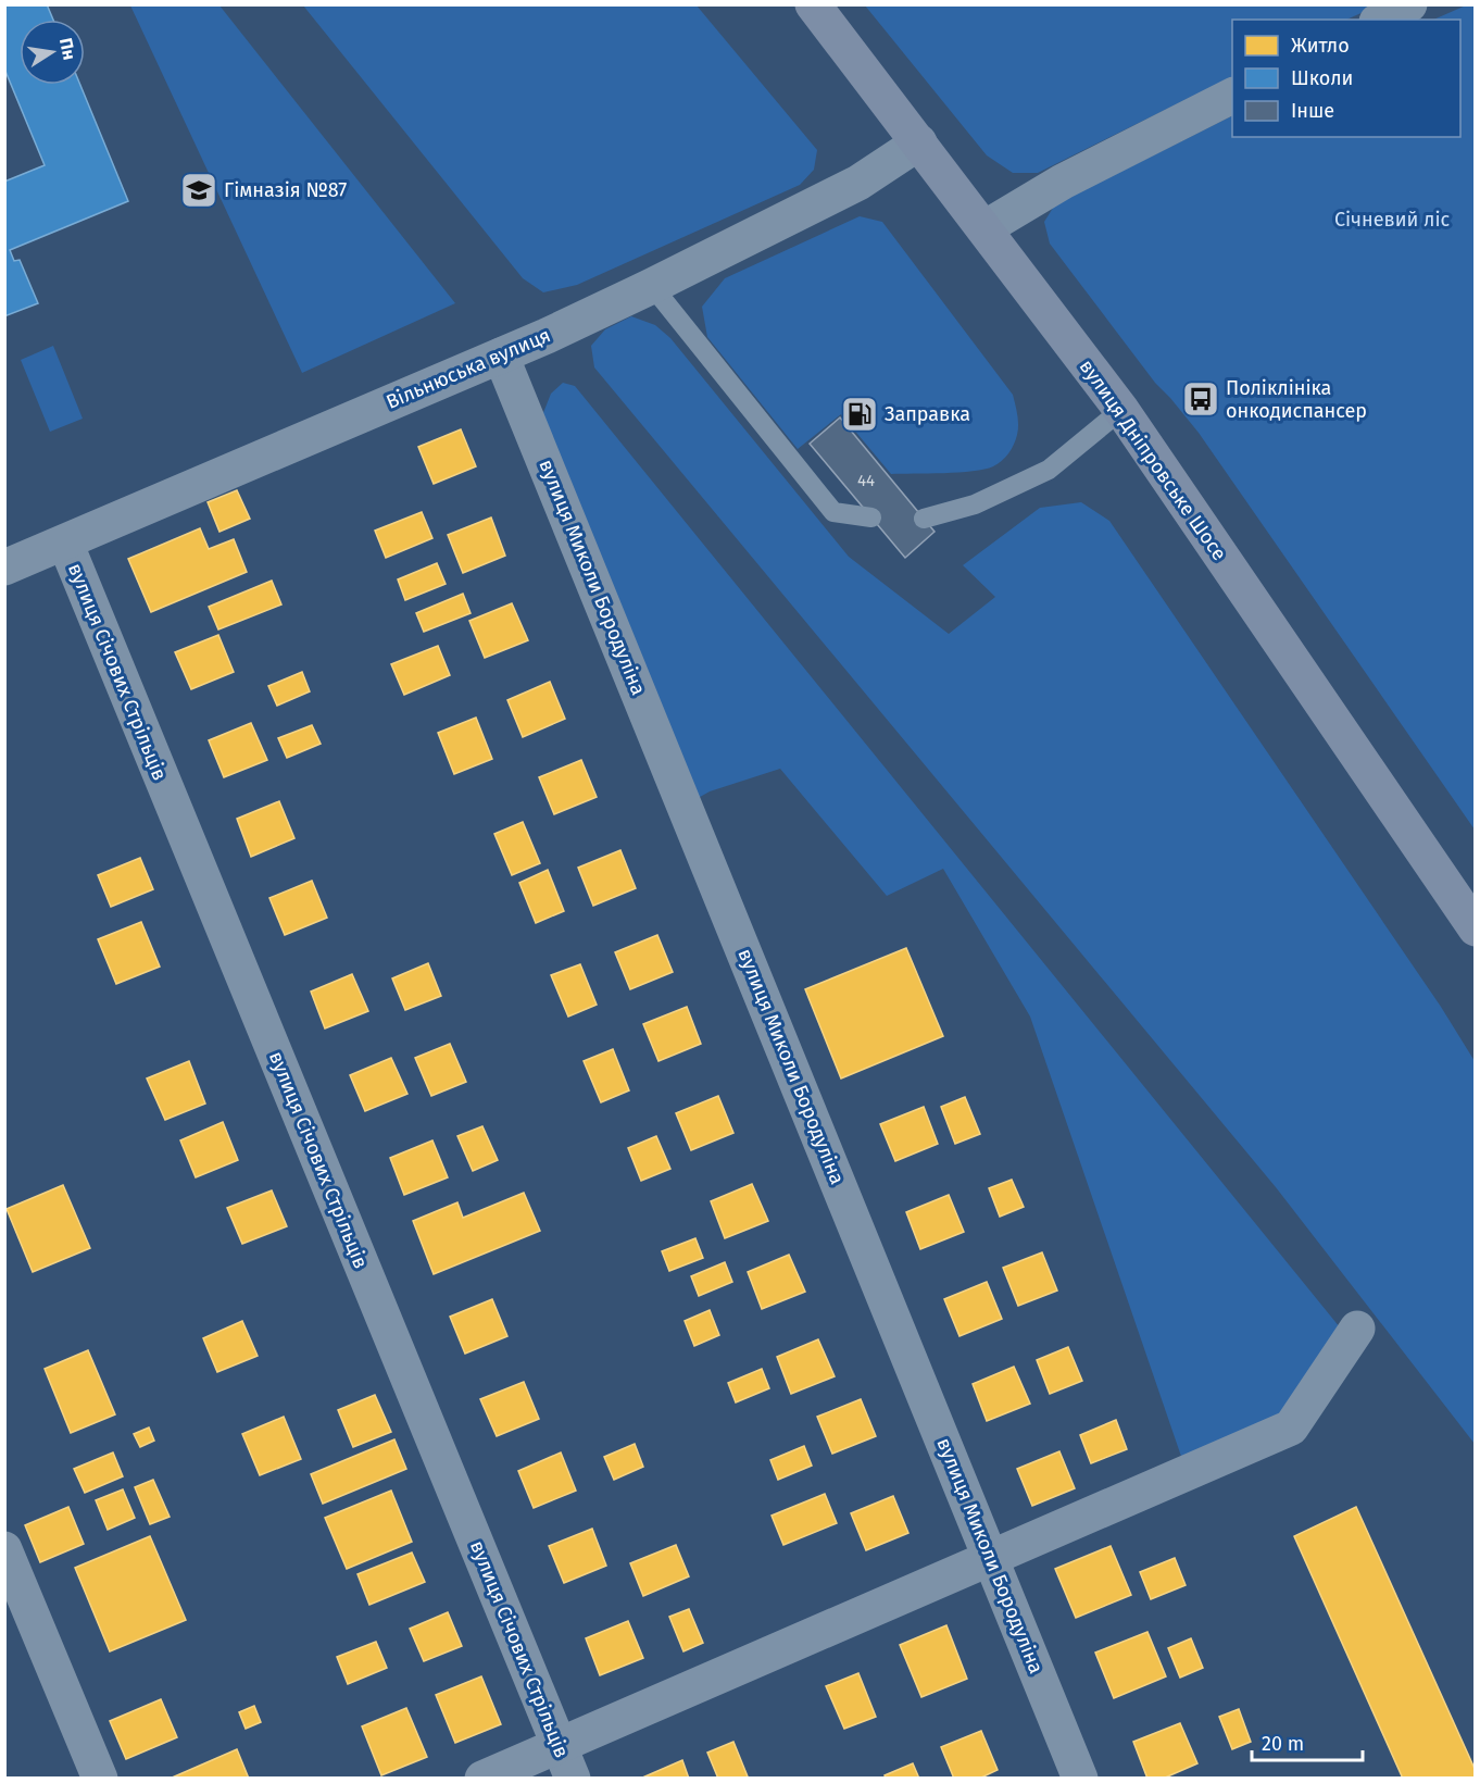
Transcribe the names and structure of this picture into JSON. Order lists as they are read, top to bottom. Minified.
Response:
{"streets":{"main road":["вулиця Дніпровське Шосе"],"street":["Вільнюська вулиця","вулиця Миколи Бородуліна","вулиця Січових Стрільців"]},"crossings":[["Вільнюська вулиця","вулиця Дніпровське Шосе"],["Вільнюська вулиця","вулиця Миколи Бородуліна"],["Вільнюська вулиця","вулиця Січових Стрільців"]],"parks":["Січневий ліс"],"places":{"school or university":["Гімназія №87"],"bus stop":["Поліклініка онкодиспансер"],"fuel station":["Заправка"]},"house_numbers":["44"],"legend":["Житло","Школи","Інше"],"scale_bar":"20 m","north":"right"}
